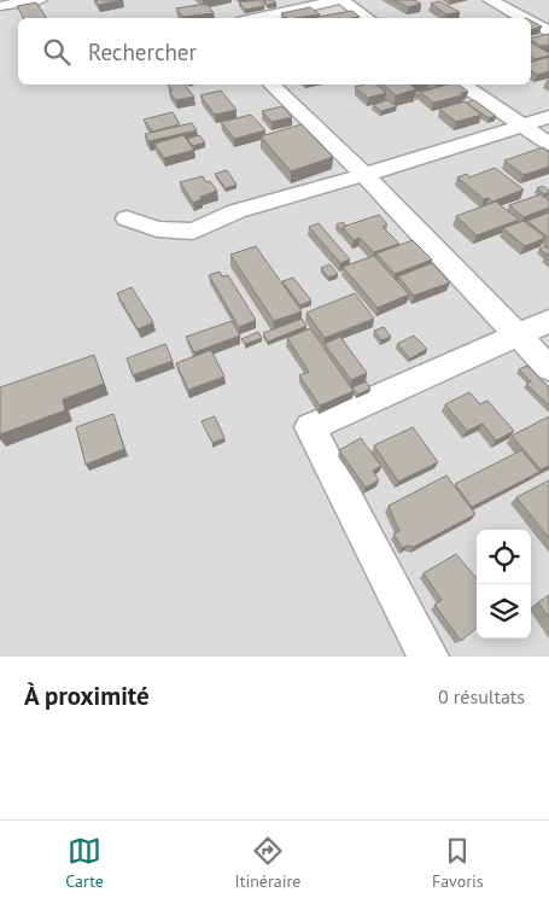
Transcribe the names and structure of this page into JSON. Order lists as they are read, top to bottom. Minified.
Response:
{"page":{"search":"Rechercher","heading":["À proximité","0 résultats"],"nav":["Carte","Itinéraire","Favoris"]}}
